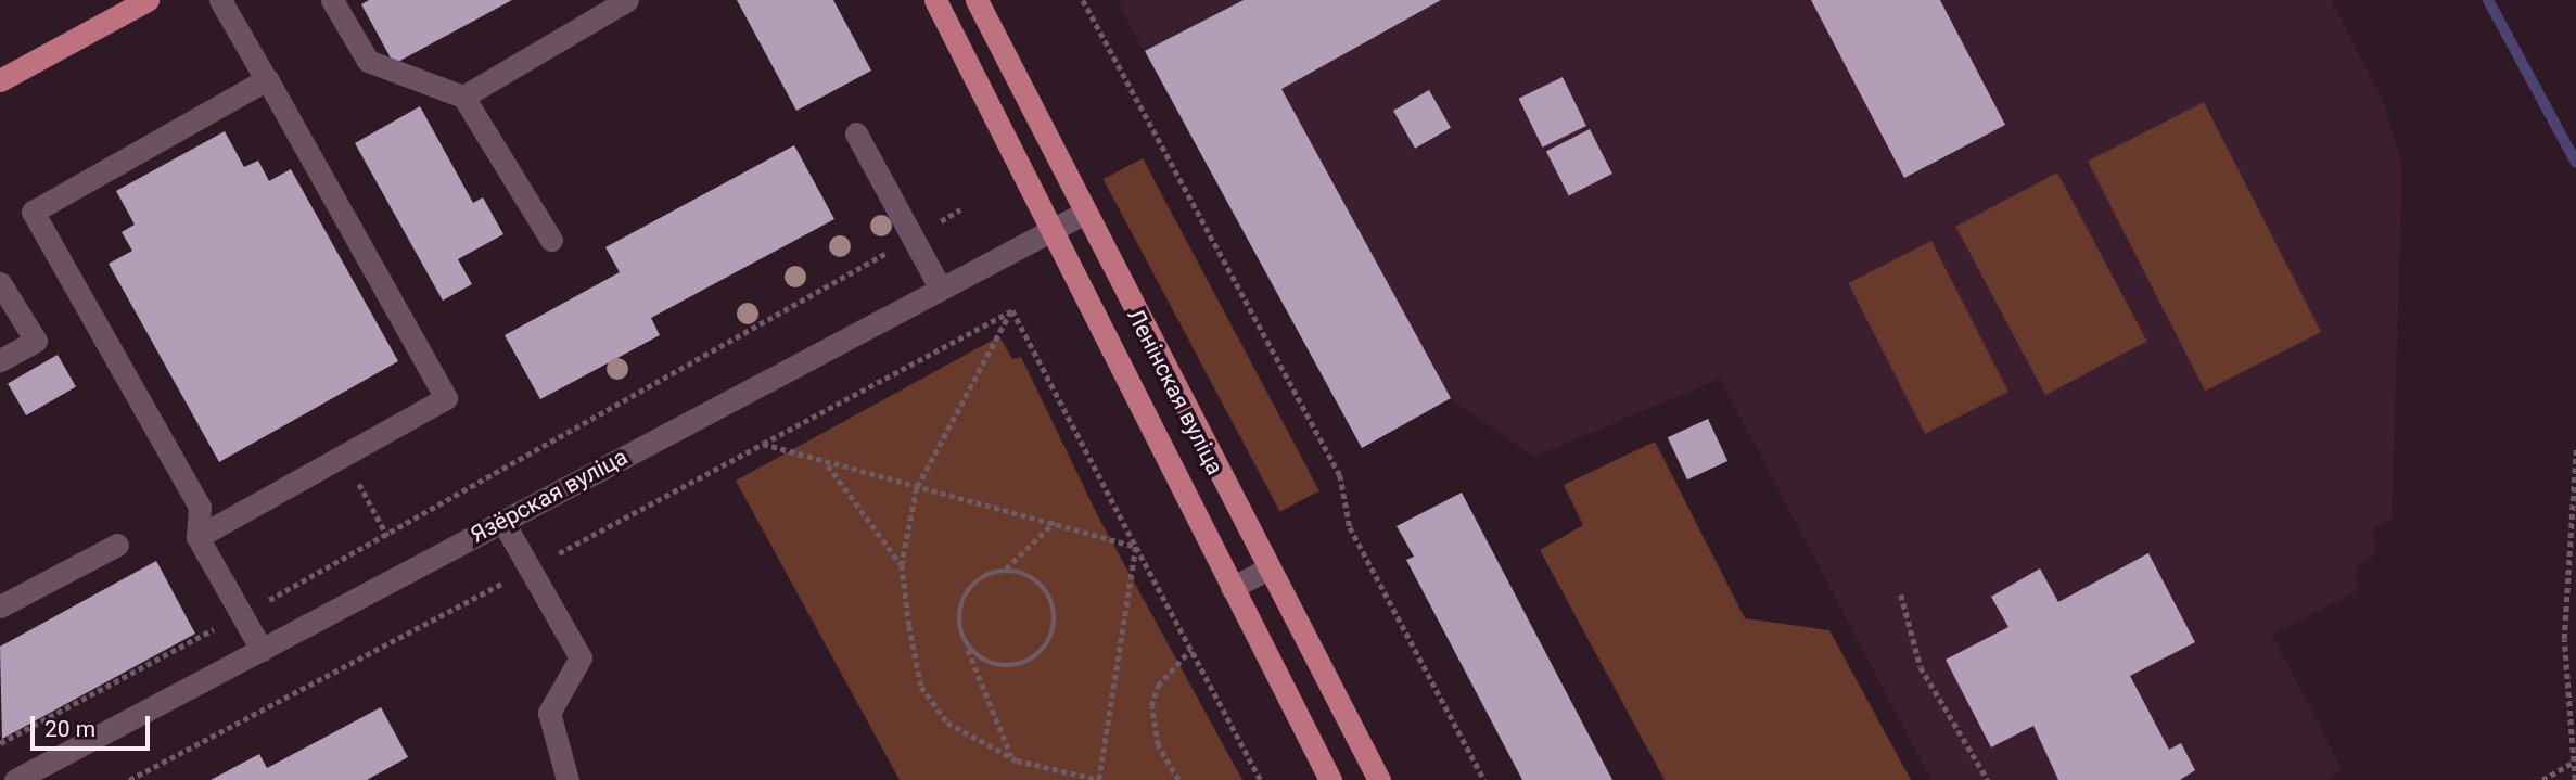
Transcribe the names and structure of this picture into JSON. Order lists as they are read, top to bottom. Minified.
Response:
{"streets":{"main road":["Ленінская вуліца"],"street":["Язёрская вуліца"]},"crossings":[["Ленінская вуліца","Язёрская вуліца"]],"scale_bar":"20 m"}
